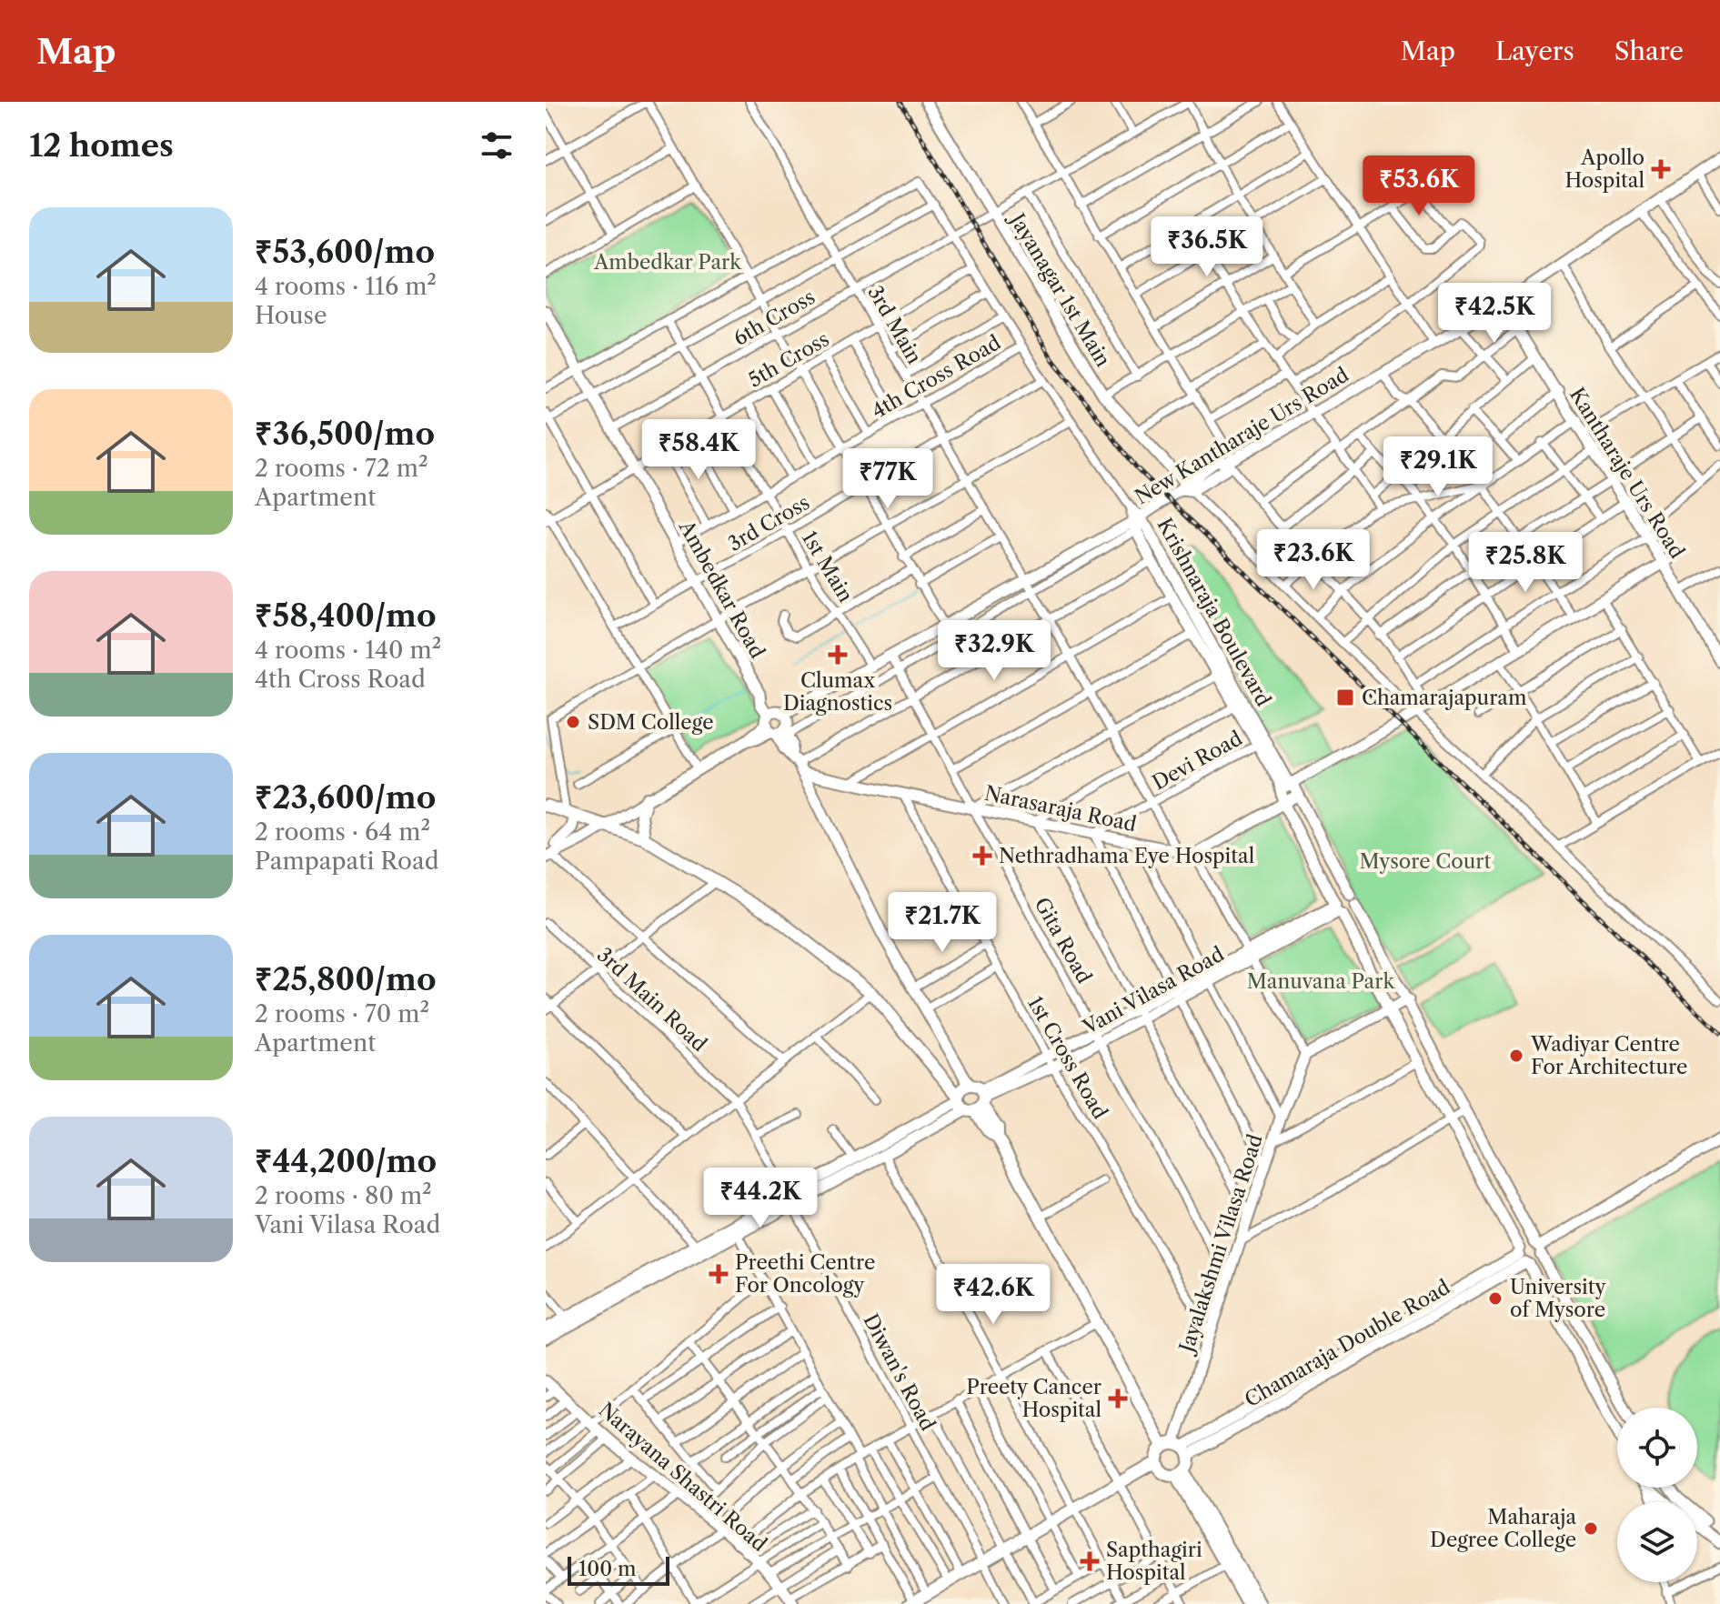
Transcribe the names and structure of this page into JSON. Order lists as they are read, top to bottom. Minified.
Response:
{"streets":{"main road":["Jayanagar 1st Main","New Kantharaje Urs Road","Kantharaje Urs Road","Ambedkar Road","Krishnaraja Boulevard","Narasaraja Road","Vani Vilasa Road","Jayalakshmi Vilasa Road","Chamaraja Double Road","Narayana Shastri Road"],"street":["6th Cross","3rd Main","5th Cross","4th Cross Road","3rd Cross","1st Main","Devi Road","Gita Road","3rd Main Road","1st Cross Road","Diwan's Road"]},"crossings":[["Jayanagar 1st Main","6th Cross"],["Jayanagar 1st Main","New Kantharaje Urs Road"],["6th Cross","3rd Main"],["6th Cross","1st Main"],["6th Cross","Ambedkar Road"],["3rd Main","5th Cross"],["3rd Main","4th Cross Road"],["3rd Main","New Kantharaje Urs Road"],["3rd Main","3rd Cross"],["3rd Main","Devi Road"],["3rd Main","Narasaraja Road"],["5th Cross","1st Main"],["5th Cross","Ambedkar Road"],["4th Cross Road","1st Main"],["4th Cross Road","Ambedkar Road"],["New Kantharaje Urs Road","Kantharaje Urs Road"],["New Kantharaje Urs Road","1st Main"],["New Kantharaje Urs Road","Ambedkar Road"],["New Kantharaje Urs Road","Krishnaraja Boulevard"],["New Kantharaje Urs Road","Gita Road"],["3rd Cross","1st Main"],["3rd Cross","Ambedkar Road"],["Ambedkar Road","Narasaraja Road"],["Ambedkar Road","Vani Vilasa Road"],["Krishnaraja Boulevard","Devi Road"],["Krishnaraja Boulevard","Vani Vilasa Road"],["Krishnaraja Boulevard","Chamaraja Double Road"],["Devi Road","Narasaraja Road"],["Narasaraja Road","Gita Road"],["Narasaraja Road","1st Cross Road"],["Gita Road","Vani Vilasa Road"],["Gita Road","Jayalakshmi Vilasa Road"],["Vani Vilasa Road","1st Cross Road"],["Vani Vilasa Road","Diwan's Road"],["3rd Main Road","Diwan's Road"],["1st Cross Road","Jayalakshmi Vilasa Road"],["Jayalakshmi Vilasa Road","Chamaraja Double Road"]],"parks":["Ambedkar Park","Mysore Court","Manuvana Park"],"places":{"health":["Apollo Hospital","Clumax Diagnostics","Nethradhama Eye Hospital","Preethi Centre For Oncology","Preety Cancer Hospital","Sapthagiri Hospital"],"transit":["Chamarajapuram"],"other":["SDM College","Wadiyar Centre For Architecture","University of Mysore","Maharaja Degree College"]},"scale_bar":"100 m","page":{"header":"Map","nav":["Map","Layers","Share"],"heading":"12 homes","price":["₹53.6K","₹36.5K","₹42.5K","₹58.4K","₹29.1K","₹77K","₹23.6K","₹25.8K","₹32.9K","₹21.7K","₹44.2K","₹42.6K"],"list":[{"name":"₹53,600/mo","note":"4 rooms · 116 m² · House"},{"name":"₹36,500/mo","note":"2 rooms · 72 m² · Apartment"},{"name":"₹58,400/mo","note":"4 rooms · 140 m² · 4th Cross Road"},{"name":"₹23,600/mo","note":"2 rooms · 64 m² · Pampapati Road"},{"name":"₹25,800/mo","note":"2 rooms · 70 m² · Apartment"},{"name":"₹44,200/mo","note":"2 rooms · 80 m² · Vani Vilasa Road"}],"scale":"100 m"}}
